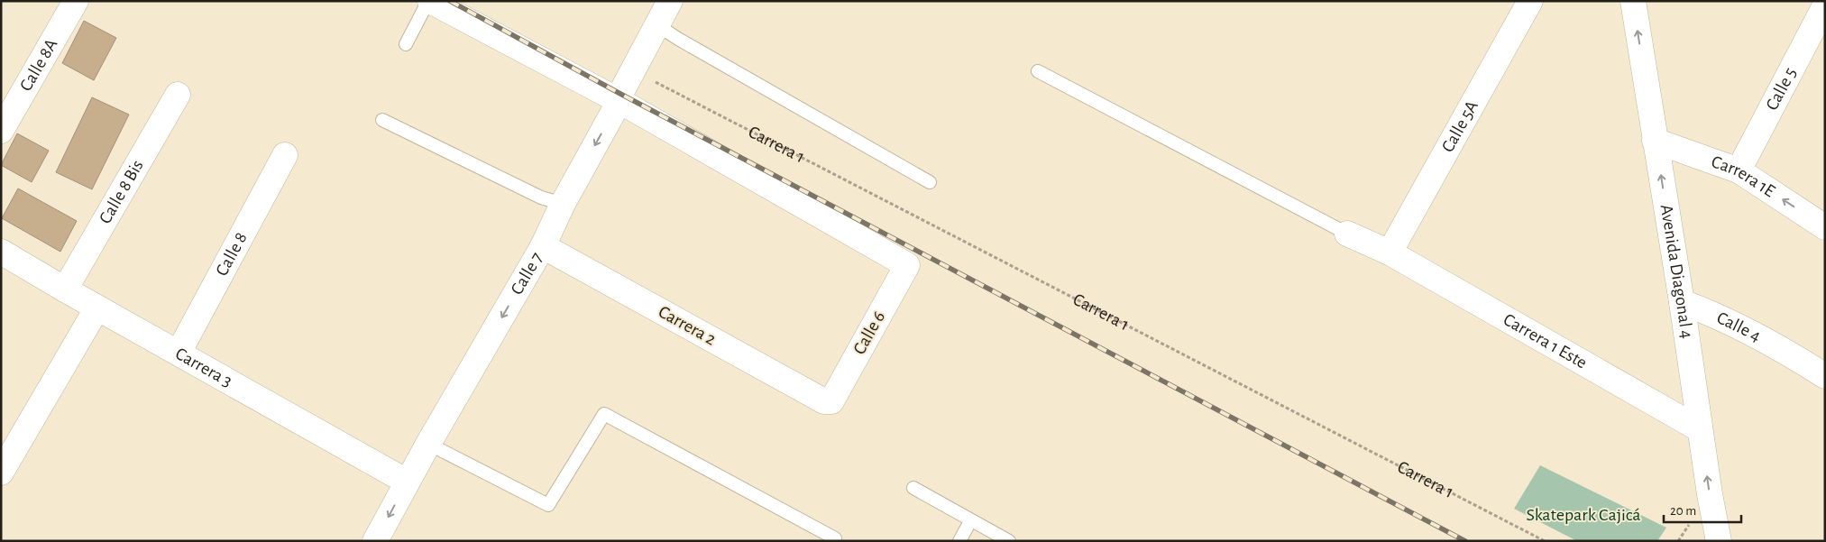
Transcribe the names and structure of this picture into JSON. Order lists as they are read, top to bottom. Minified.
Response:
{"streets":{"street":["Calle 8A","Calle 5","Calle 5A","Carrera 1E","Calle 8 Bis","Calle 8","Avenida Diagonal 4","Calle 7","Carrera 2","Calle 4","Calle 6","Carrera 1 Este","Carrera 3"],"path":["Carrera 1"]},"crossings":[["Calle 5","Carrera 1E"],["Calle 5A","Carrera 1 Este"],["Carrera 1E","Avenida Diagonal 4"],["Calle 8 Bis","Carrera 3"],["Calle 8","Carrera 3"],["Avenida Diagonal 4","Calle 4"],["Avenida Diagonal 4","Carrera 1 Este"],["Calle 7","Carrera 2"],["Calle 7","Calle 6"],["Calle 7","Carrera 3"],["Carrera 2","Calle 6"]],"one_way":["Carrera 1E","Avenida Diagonal 4","Calle 7"],"parks":["Skatepark Cajicá"],"scale_bar":"20 m"}
